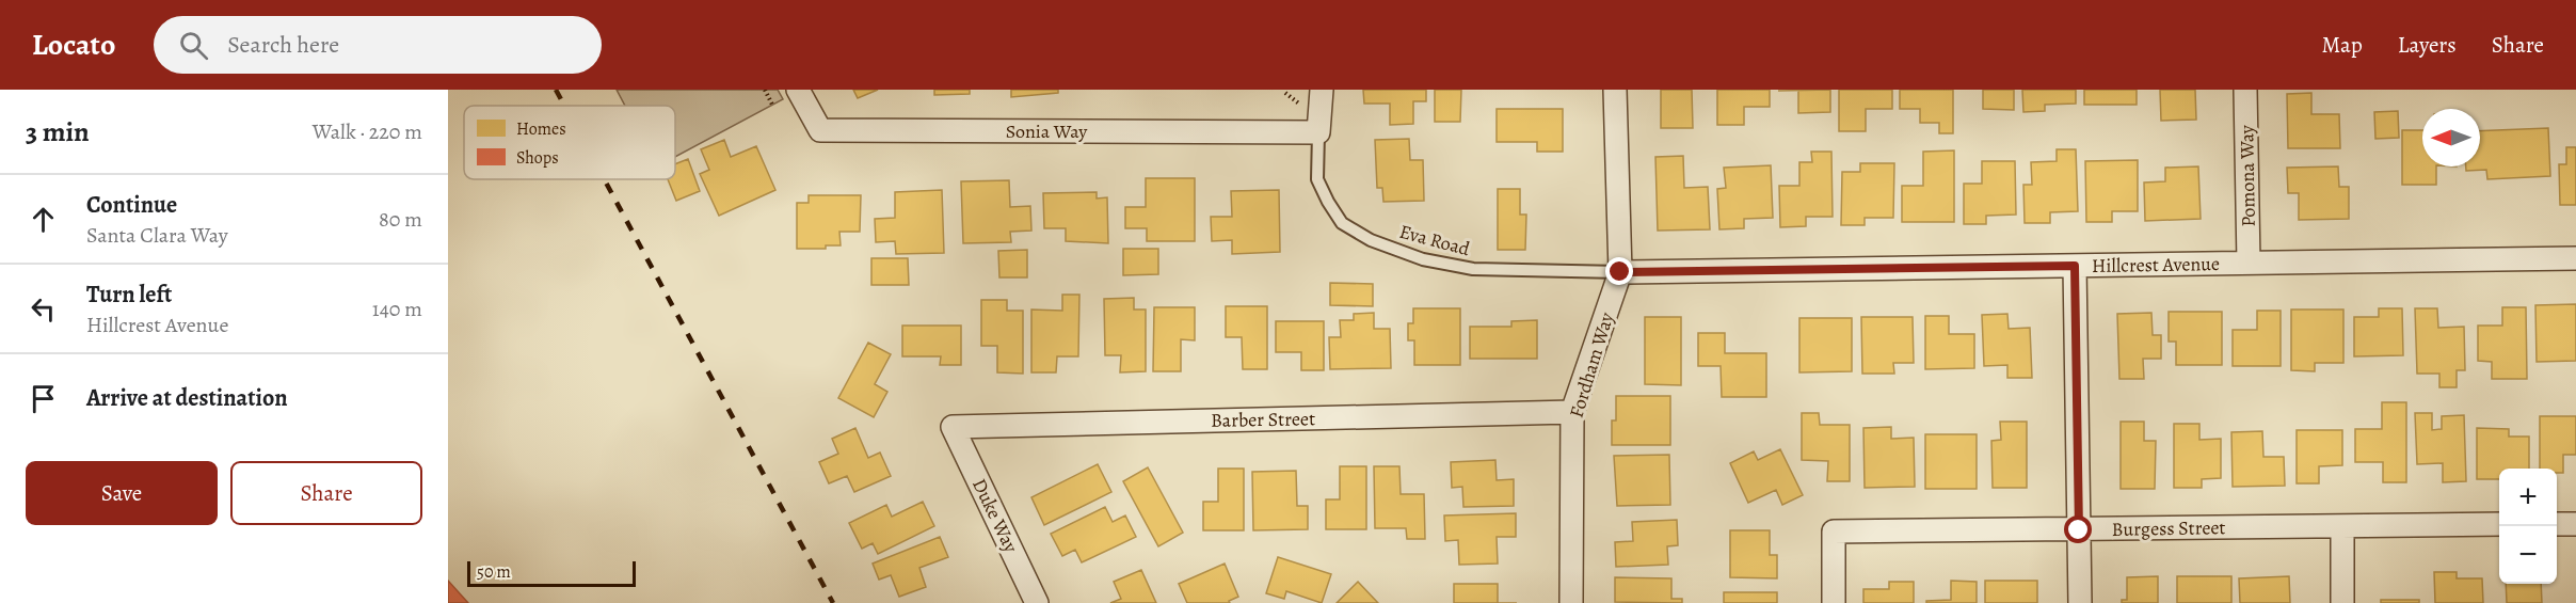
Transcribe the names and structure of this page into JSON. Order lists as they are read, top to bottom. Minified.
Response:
{"streets":{"street":["Sonia Way","Pomona Way","Hillcrest Avenue","Fordham Way","Barber Street","Duke Way","Burgess Street"],"lane":["Eva Road"]},"crossings":[["Sonia Way","Eva Road"],["Pomona Way","Hillcrest Avenue"],["Eva Road","Hillcrest Avenue"],["Eva Road","Fordham Way"],["Hillcrest Avenue","Fordham Way"],["Fordham Way","Barber Street"],["Barber Street","Duke Way"]],"legend":["Homes","Shops"],"scale_bar":"50 m","north":"left","page":{"header":"Locato","search":"Search here","nav":["Map","Layers","Share"],"heading":["3 min","Walk · 220 m"],"list":[["Continue","Santa Clara Way","80 m"],["Turn left","Hillcrest Avenue","140 m"],"Arrive at destination"],"buttons":["Save","Share"],"map_buttons":["+","−"],"scale":"50 m"}}
